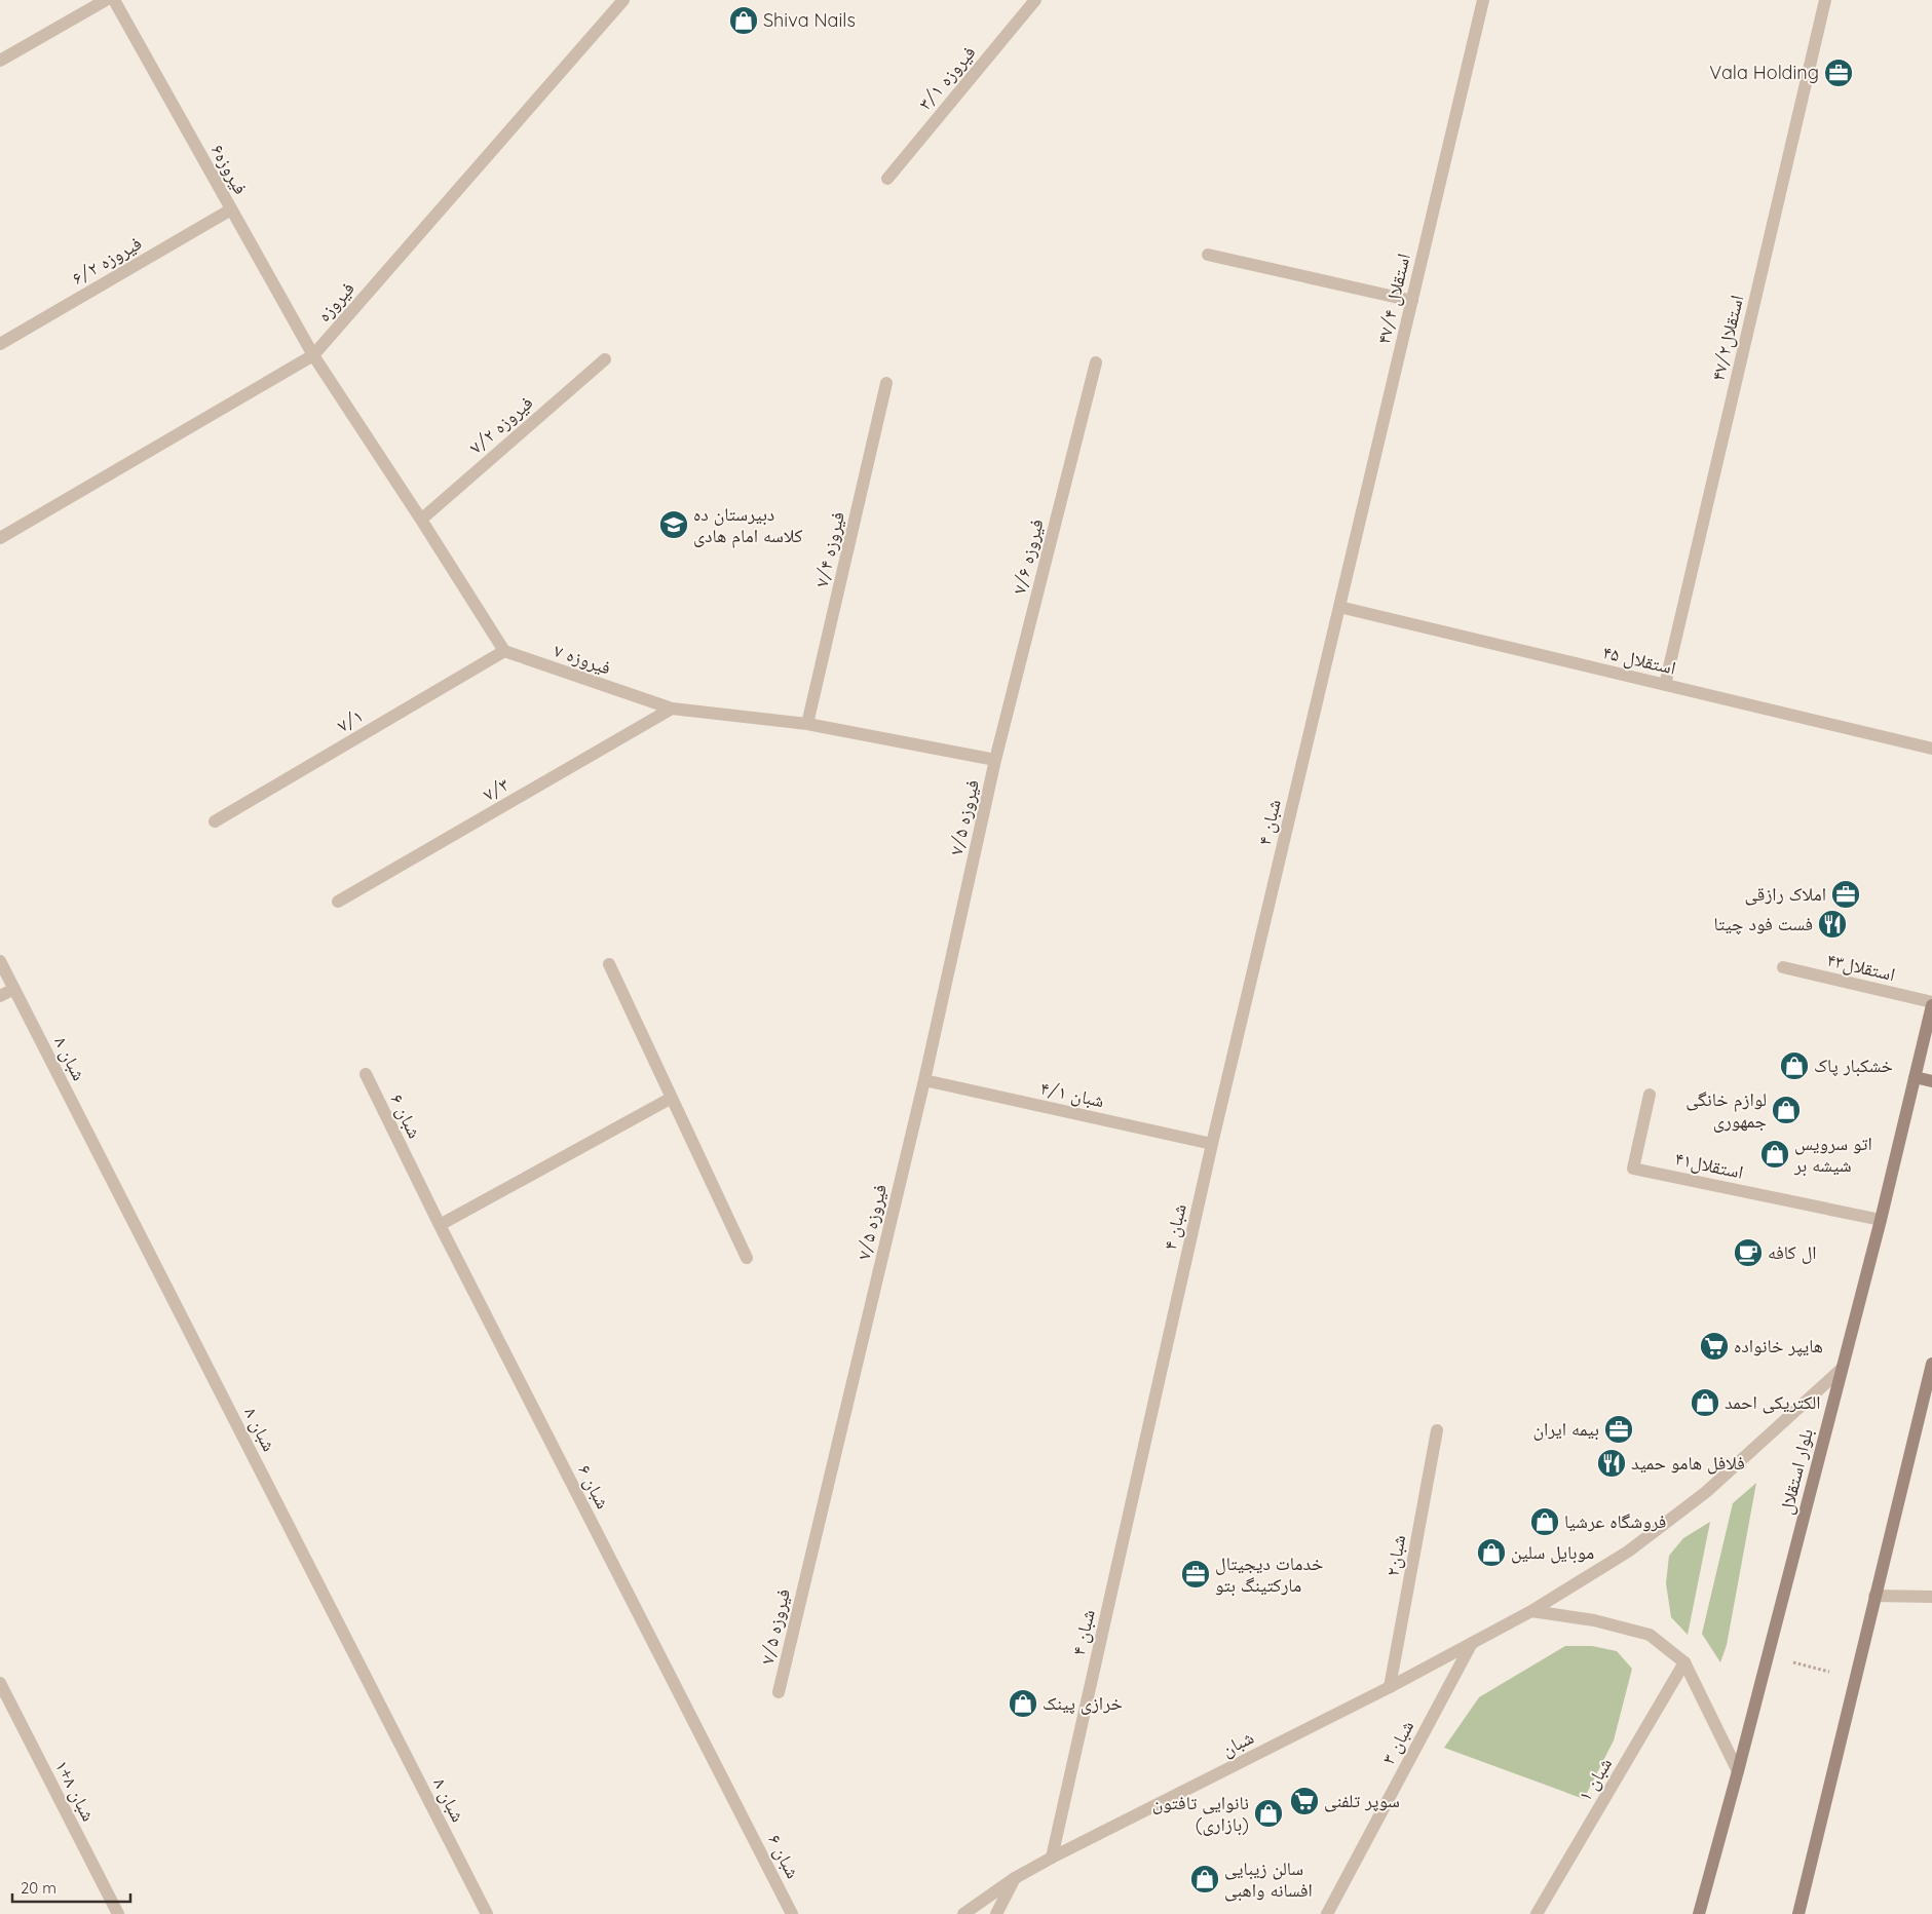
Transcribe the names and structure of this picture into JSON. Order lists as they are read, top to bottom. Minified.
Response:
{"streets":{"main road":["بلوار استقلال"],"street":["۳/۱ فیروزه","فیروزه۶","۶/۲ فیروزه","۴۷/۴ استقلال","فیروزه","استقلال۴۷/۲","۷/۲ فیروزه","۷/۴ فیروزه","۷/۶ فیروزه","۷ فیروزه","۴۵ استقلال","۷/۱","۷/۳","۷/۵ فیروزه","۴ شبان","استقلال۴۳","۸ شبان","۴/۱ شبان","۶ شبان","استقلال۴۱","شبان۲","۳ شبان","شبان","۱ شبان","۱+۸ شبان"]},"crossings":[["فیروزه۶","۶/۲ فیروزه"],["فیروزه۶","فیروزه"],["۴۷/۴ استقلال","۴۵ استقلال"],["۴۷/۴ استقلال","۴ شبان"],["استقلال۴۷/۲","۴۵ استقلال"],["۷/۴ فیروزه","۷ فیروزه"],["۷/۶ فیروزه","۷ فیروزه"],["۷/۶ فیروزه","۷/۵ فیروزه"],["۷ فیروزه","۷/۱"],["۷ فیروزه","۷/۳"],["۷ فیروزه","۷/۵ فیروزه"],["۴۵ استقلال","۴ شبان"],["۷/۵ فیروزه","۴/۱ شبان"],["۴ شبان","۴/۱ شبان"],["۴ شبان","شبان"],["استقلال۴۱","بلوار استقلال"],["بلوار استقلال","شبان"],["شبان۲","شبان"],["۳ شبان","شبان"]],"places":{"shop":["Shiva Nails","خشکبار پاک","لوازم خانگی جمهوری","اتو سرویس شیشه بر","الکتریکی احمد","فروشگاه عرشیا","موبایل سلین","خرازی پینک","نانوایی تافتون (بازاری)","سالن زیبایی افسانه واهبی"],"office":["Vala Holding","املاک رازقی","بیمه ایران","خدمات دیجیتال مارکتینگ بتو"],"school or university":["دبیرستان ده کلاسه امام هادی"],"restaurant":["فست فود چیتا","فلافل هامو حمید"],"cafe":["ال کافه"],"supermarket":["هایپر خانواده","سوپر تلفنی"]},"scale_bar":"20 m"}
